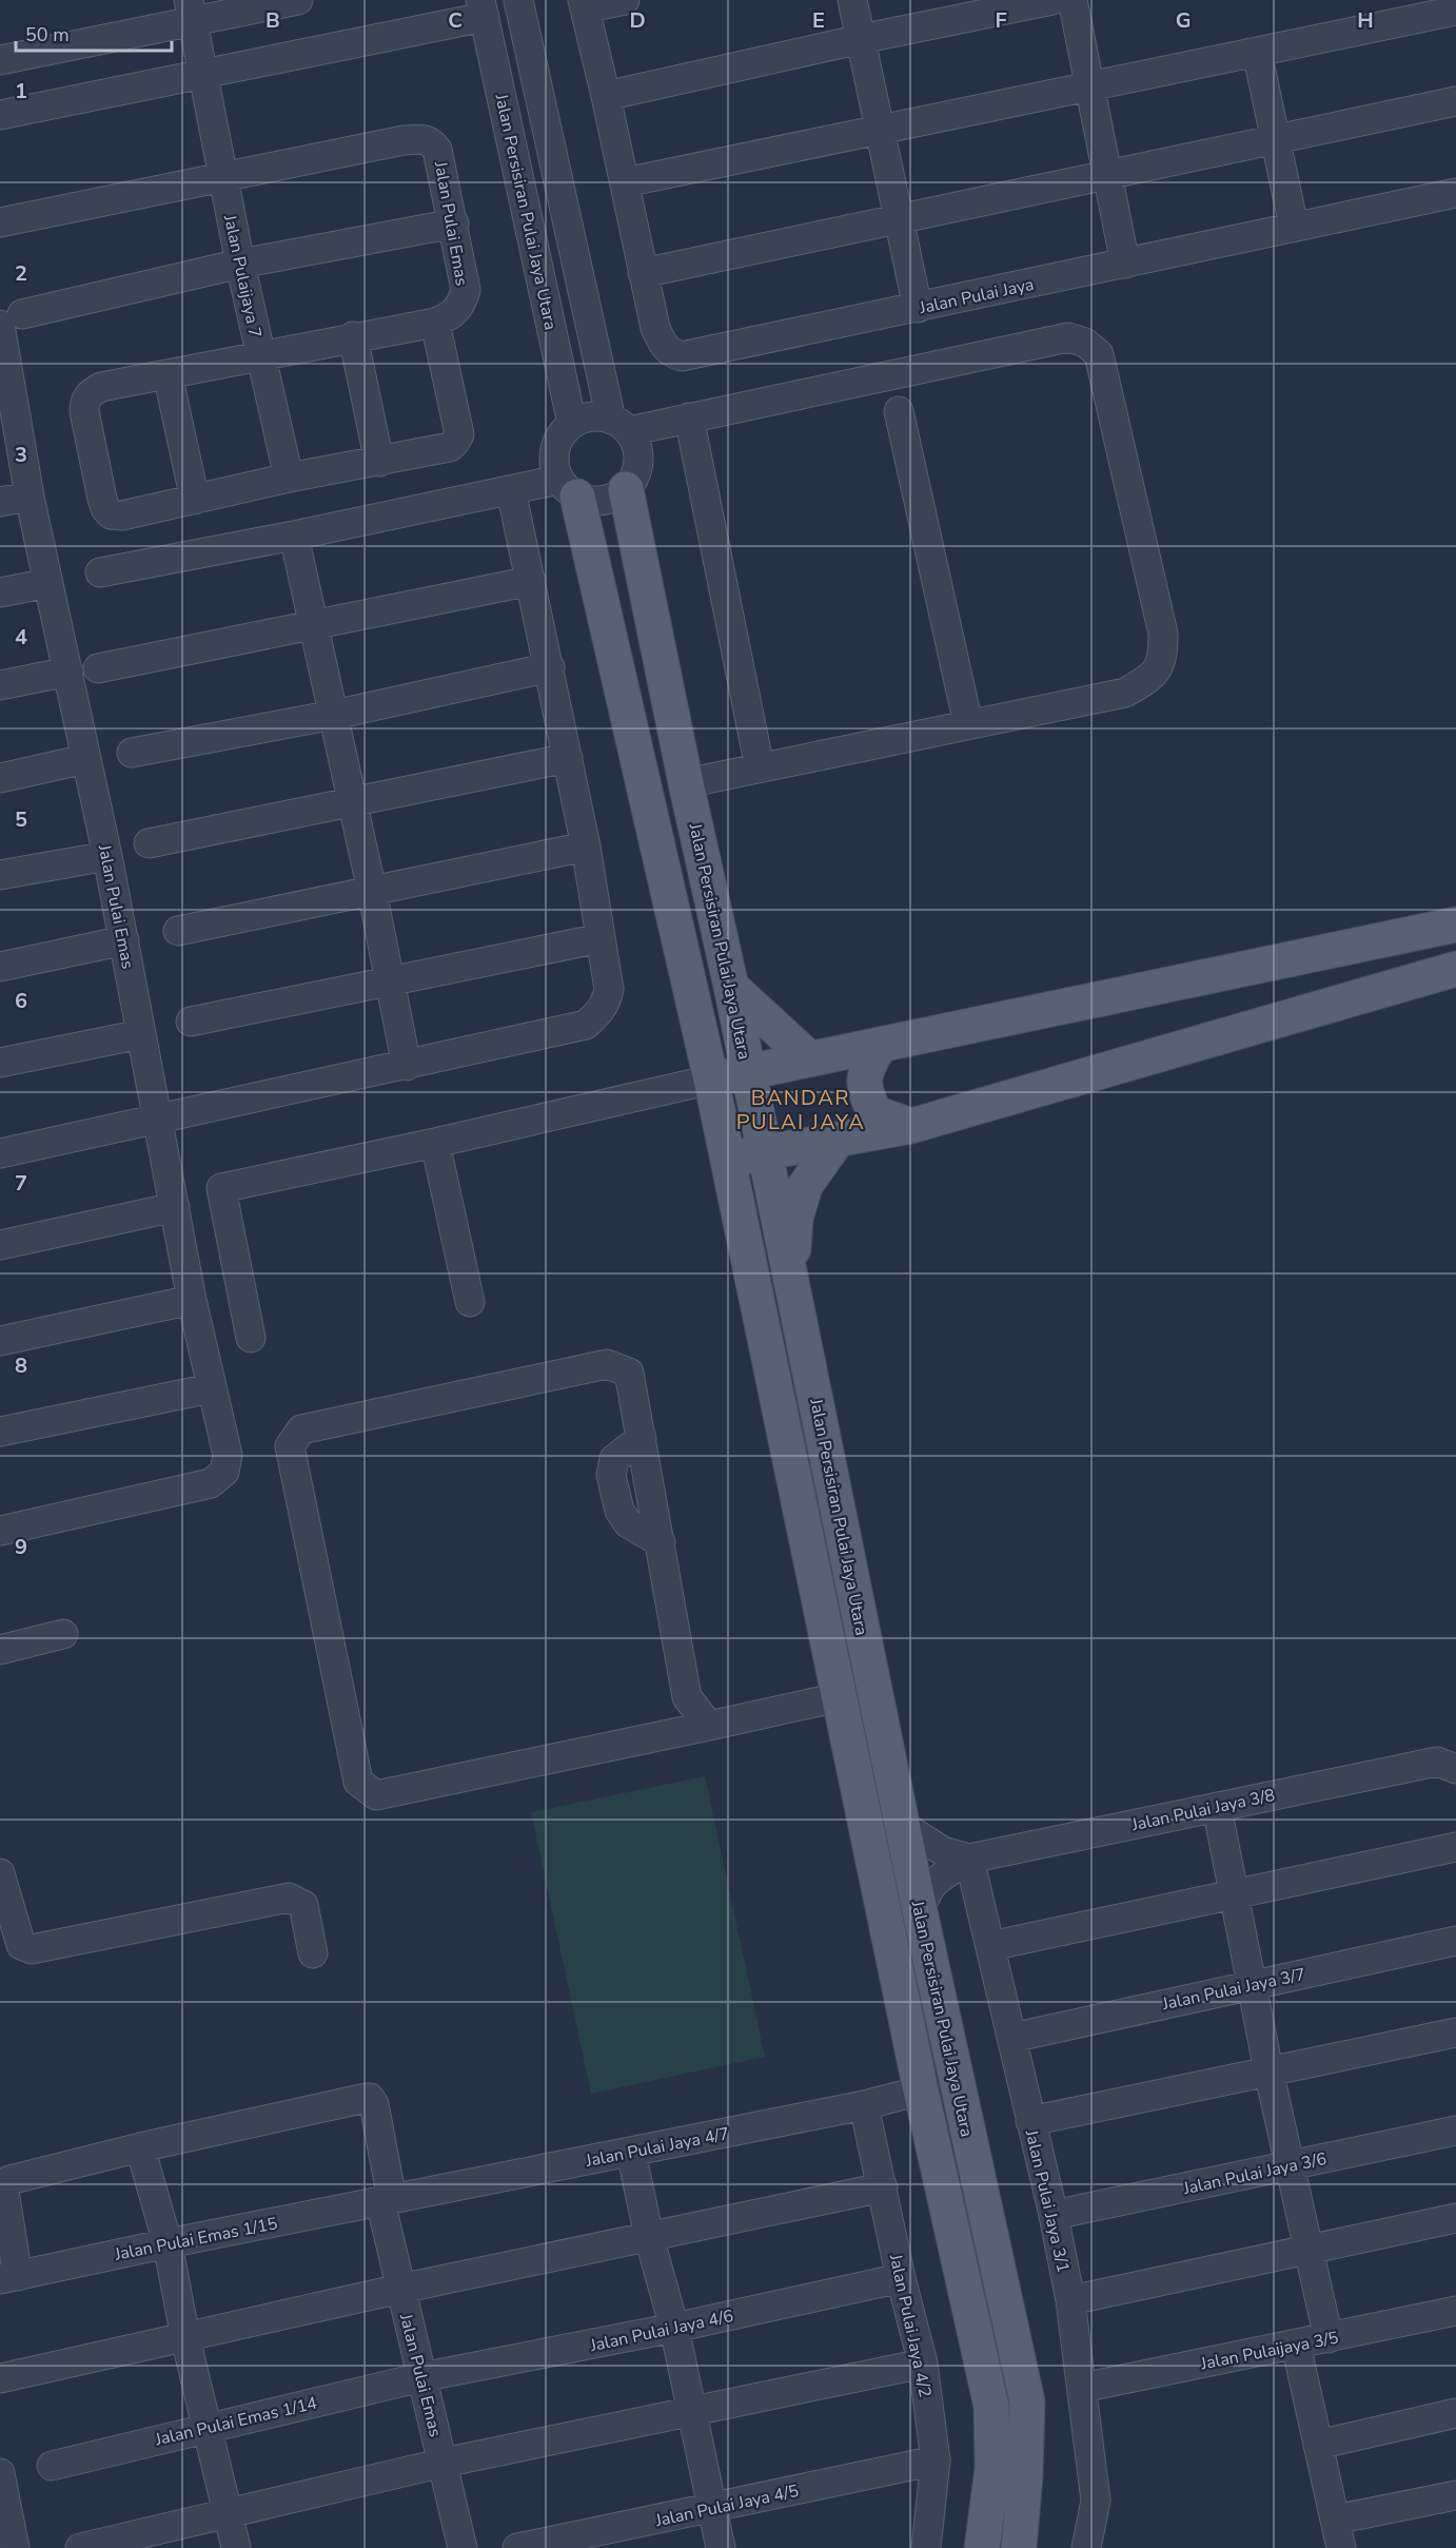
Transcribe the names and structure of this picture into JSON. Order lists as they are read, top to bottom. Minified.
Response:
{"streets":{"main road":["Jalan Persisiran Pulai Jaya Utara"],"street":["Jalan Pulai Emas","Jalan Pulaijaya 7","Jalan Pulai Jaya","Jalan Pulai Jaya 3/8","Jalan Pulai Jaya 3/7","Jalan Pulai Jaya 4/7","Jalan Pulai Jaya 3/6","Jalan Pulai Jaya 3/1","Jalan Pulai Emas 1/15","Jalan Pulai Jaya 4/2","Jalan Pulai Jaya 4/6","Jalan Pulaijaya 3/5","Jalan Pulai Emas 1/14","Jalan Pulai Jaya 4/5"]},"crossings":[["Jalan Persisiran Pulai Jaya Utara","Jalan Pulai Jaya 4/7"],["Jalan Pulai Emas","Jalan Pulaijaya 7"],["Jalan Pulai Emas","Jalan Pulai Jaya 4/7"],["Jalan Pulai Emas","Jalan Pulai Emas 1/15"],["Jalan Pulai Emas","Jalan Pulai Jaya 4/6"],["Jalan Pulai Emas","Jalan Pulai Emas 1/14"],["Jalan Pulai Jaya 3/8","Jalan Pulai Jaya 3/1"],["Jalan Pulai Jaya 3/7","Jalan Pulai Jaya 3/1"],["Jalan Pulai Jaya 4/7","Jalan Pulai Emas 1/15"],["Jalan Pulai Jaya 4/7","Jalan Pulai Jaya 4/2"],["Jalan Pulai Jaya 3/6","Jalan Pulai Jaya 3/1"],["Jalan Pulai Jaya 3/1","Jalan Pulaijaya 3/5"],["Jalan Pulai Jaya 4/2","Jalan Pulai Jaya 4/6"],["Jalan Pulai Jaya 4/2","Jalan Pulai Jaya 4/5"],["Jalan Pulai Jaya 4/6","Jalan Pulai Emas 1/14"]],"districts":["BANDAR PULAI JAYA"],"scale_bar":"50 m","grid":{"columns":["B","C","D","E","F","G","H"],"rows":["1","2","3","4","5","6","7","8","9"]}}
